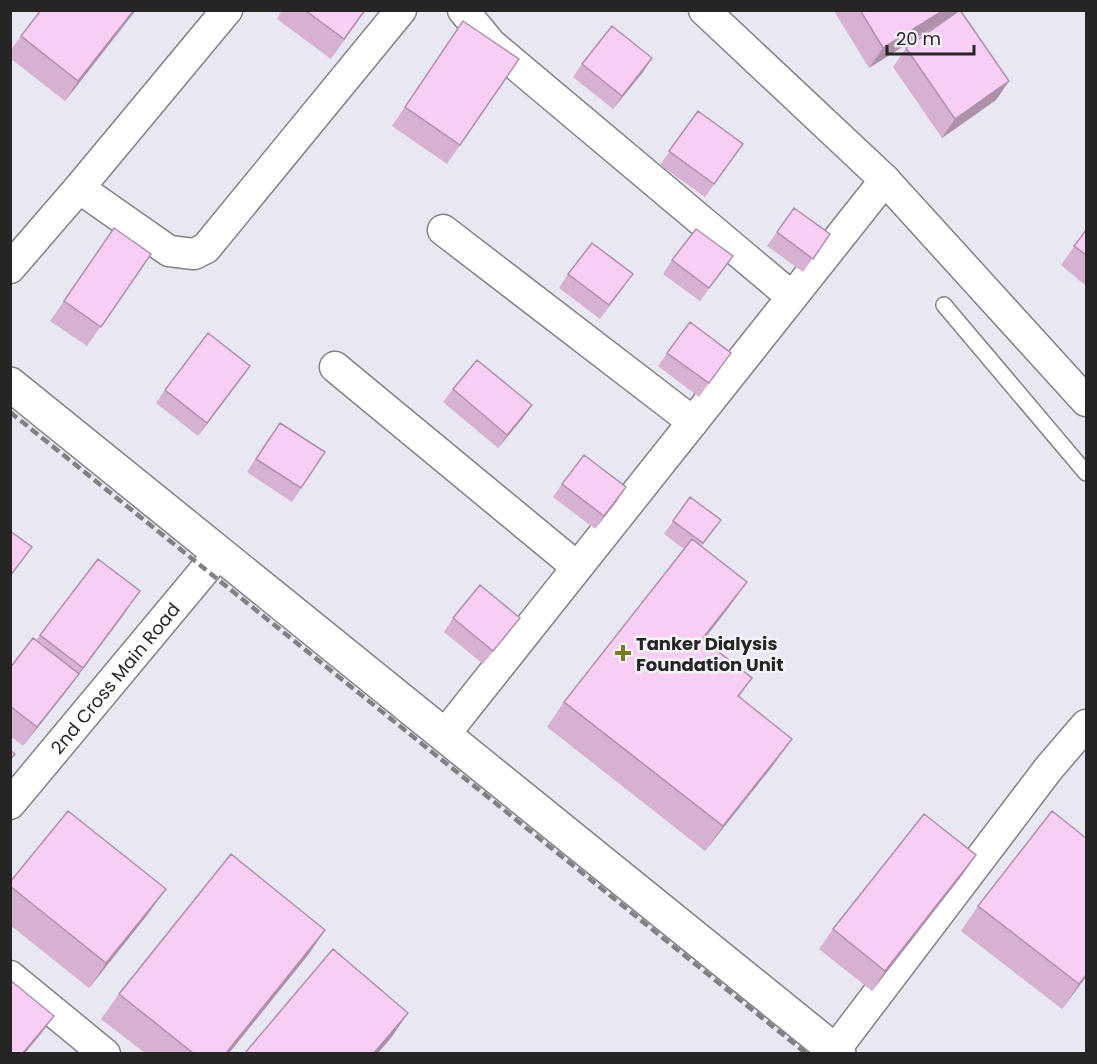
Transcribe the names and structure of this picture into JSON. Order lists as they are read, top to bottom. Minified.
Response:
{"streets":{"street":["2nd Cross Main Road"]},"places":{"health":["Tanker Dialysis Foundation Unit"]},"scale_bar":"20 m"}
